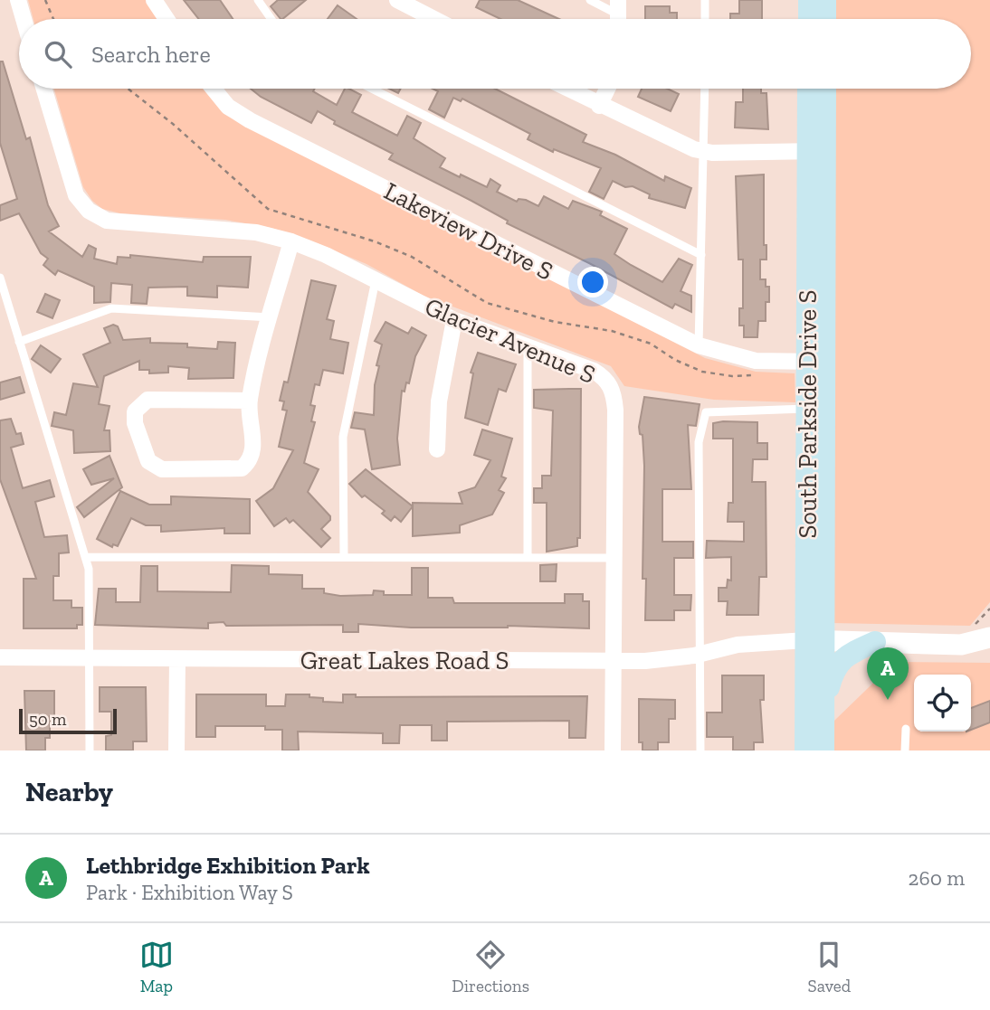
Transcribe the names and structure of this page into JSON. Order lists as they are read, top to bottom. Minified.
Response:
{"streets":{"main road":["South Parkside Drive S"],"street":["Lakeview Drive S","Glacier Avenue S","Great Lakes Road S"]},"crossings":[["Lakeview Drive S","South Parkside Drive S"],["Glacier Avenue S","Great Lakes Road S"],["South Parkside Drive S","Great Lakes Road S"]],"scale_bar":"50 m","page":{"search":"Search here","pins":"A","scale":"50 m","heading":"Nearby","list":[{"mark":"A","name":"Lethbridge Exhibition Park","note":"Park · Exhibition Way S","value":"260 m"}],"nav":["Map","Directions","Saved"]}}
